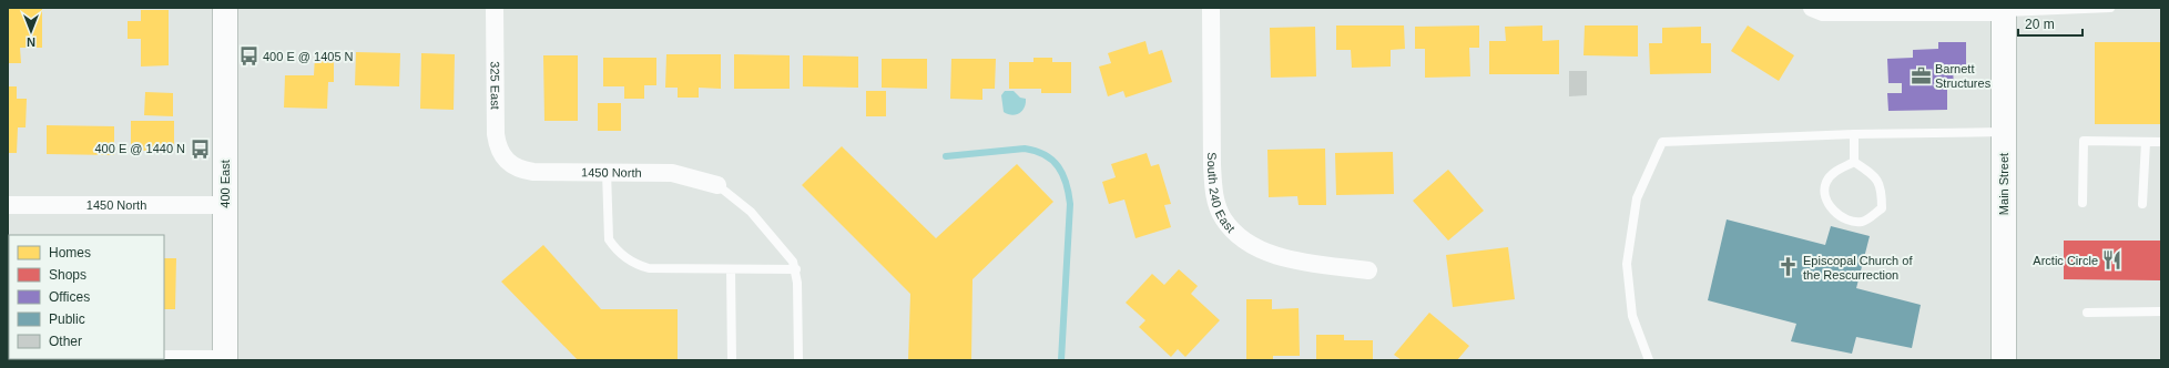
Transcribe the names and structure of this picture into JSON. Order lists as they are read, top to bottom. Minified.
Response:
{"streets":{"main road":["400 East","Main Street"],"street":["325 East","1450 North","South 240 East"]},"crossings":[["325 East","1450 North"],["1450 North","400 East"]],"places":{"bus stop":["400 E @ 1405 N","400 E @ 1440 N"],"office":["Barnett Structures"],"restaurant":["Arctic Circle"],"church":["Episcopal Church of the Rescurrection"]},"legend":["Homes","Shops","Offices","Public","Other"],"scale_bar":"20 m","north":"bottom"}
